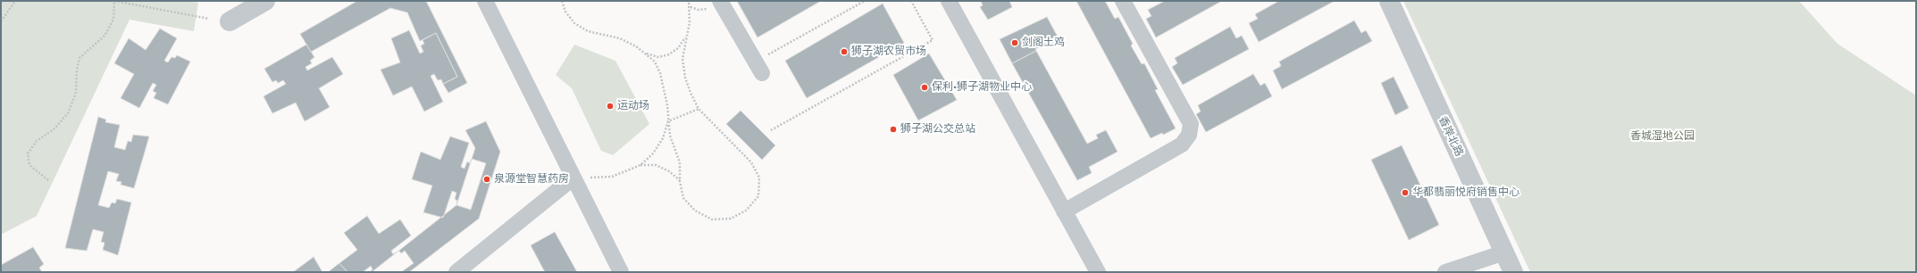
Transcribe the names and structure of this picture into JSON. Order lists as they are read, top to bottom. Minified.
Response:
{"streets":{"street":["香岸北路"]},"parks":["香城湿地公园"],"places":["剑阁土鸡","狮子湖农贸市场","保利·狮子湖物业中心","运动场","狮子湖公交总站","泉源堂智慧药房","华都翡丽悦府销售中心"]}
